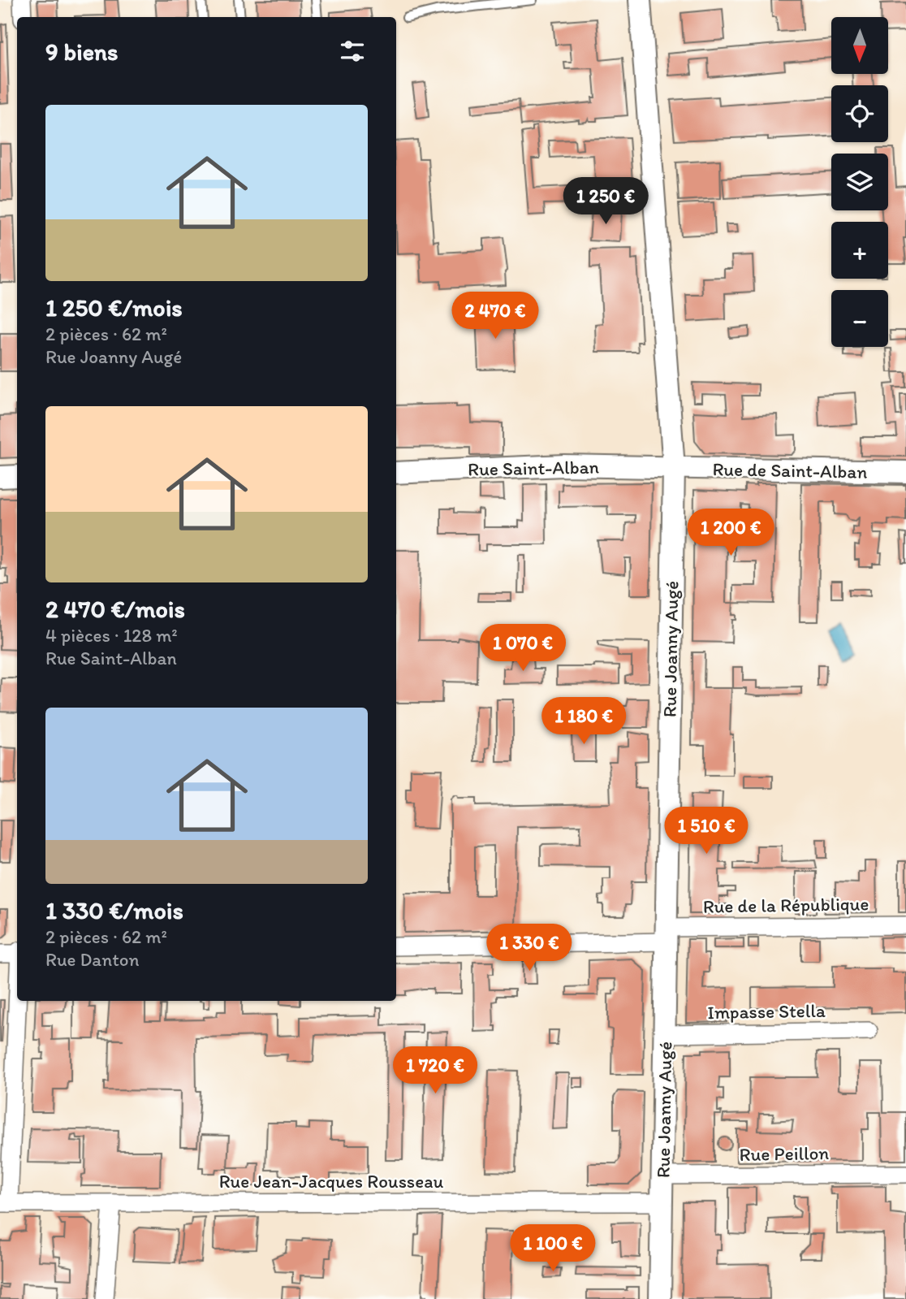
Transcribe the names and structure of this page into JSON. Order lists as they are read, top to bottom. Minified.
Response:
{"streets":{"street":["Rue Saint-Alban","Rue de Saint-Alban","Rue Joanny Augé","Rue de la République","Impasse Stella","Rue Peillon","Rue Jean-Jacques Rousseau"]},"crossings":[["Rue Saint-Alban","Rue de Saint-Alban"],["Rue Saint-Alban","Rue Joanny Augé"],["Rue de Saint-Alban","Rue Joanny Augé"],["Rue Joanny Augé","Rue de la République"],["Rue Joanny Augé","Impasse Stella"],["Rue Joanny Augé","Rue Peillon"],["Rue Joanny Augé","Rue Jean-Jacques Rousseau"]],"north":"bottom","page":{"map_buttons":["+","−"],"heading":"9 biens","list":[{"name":"1 250 €/mois","note":"2 pièces · 62 m² · Rue Joanny Augé"},{"name":"2 470 €/mois","note":"4 pièces · 128 m² · Rue Saint-Alban"},{"name":"1 330 €/mois","note":"2 pièces · 62 m² · Rue Danton"}],"price":["1 250 €","2 470 €","1 200 €","1 070 €","1 180 €","1 510 €","1 330 €","1 720 €","1 100 €"]}}
